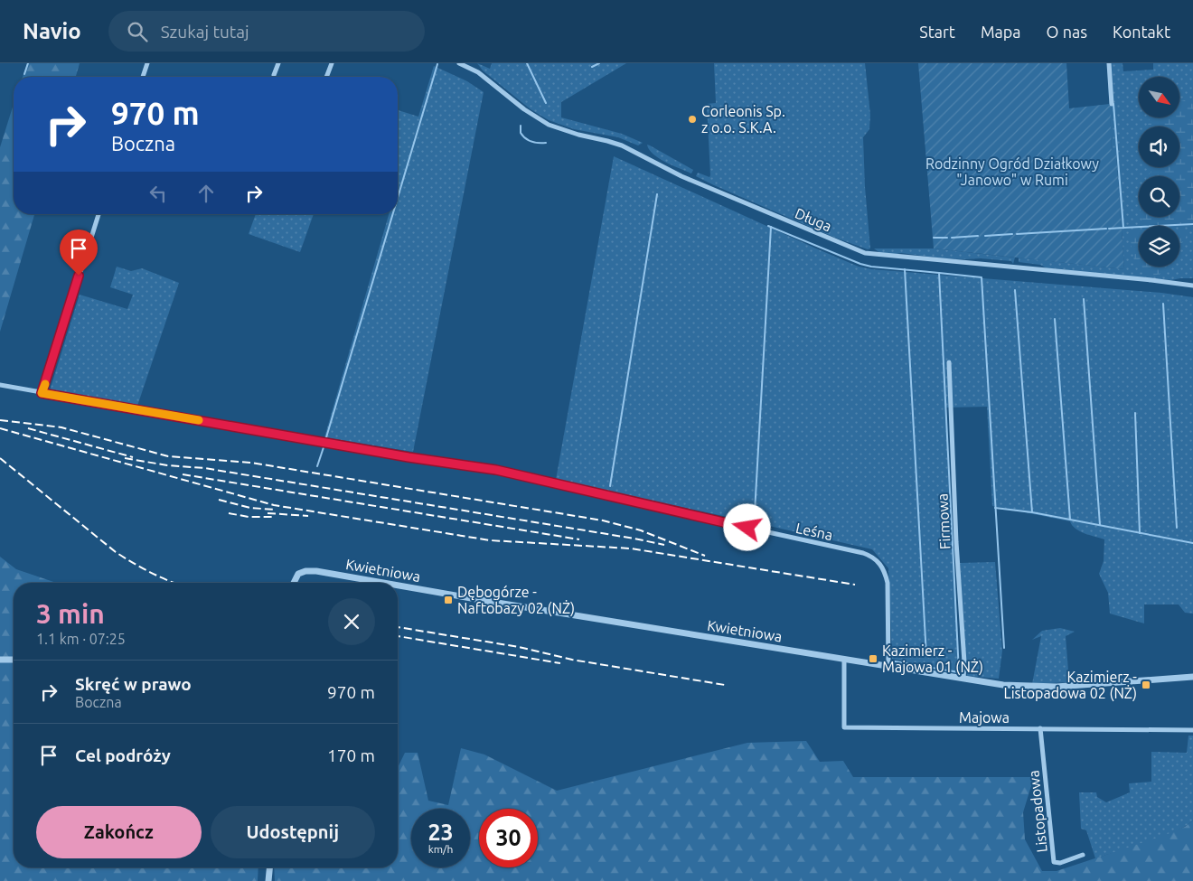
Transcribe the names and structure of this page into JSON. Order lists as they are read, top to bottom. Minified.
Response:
{"streets":{"street":["Długa","Firmowa","Leśna","Kwietniowa","Majowa","Listopadowa"]},"crossings":[["Firmowa","Kwietniowa"],["Leśna","Kwietniowa"],["Kwietniowa","Majowa"],["Majowa","Listopadowa"]],"parks":["Rodzinny Ogród Działkowy \"Janowo\" w Rumi"],"places":{"other":["Corleonis Sp. z o.o. S.K.A."],"transit":["Dębogórze - Naftobazy 02 (NŻ)","Kazimierz - Majowa 01 (NŻ)","Kazimierz - Listopadowa 02 (NŻ)"]},"north":"bottom right","page":{"header":"Navio","search":"Szukaj tutaj","nav":["Start","Mapa","O nas","Kontakt"],"turn":["970 m","Boczna"],"heading":["3 min","1.1 km · 07:25"],"list":[{"name":"Skręć w prawo","note":"Boczna","value":"970 m"},{"name":"Cel podróży","value":"170 m"}],"buttons":["Zakończ","Udostępnij"],"speed":"23 km/h","limit":"30"}}
